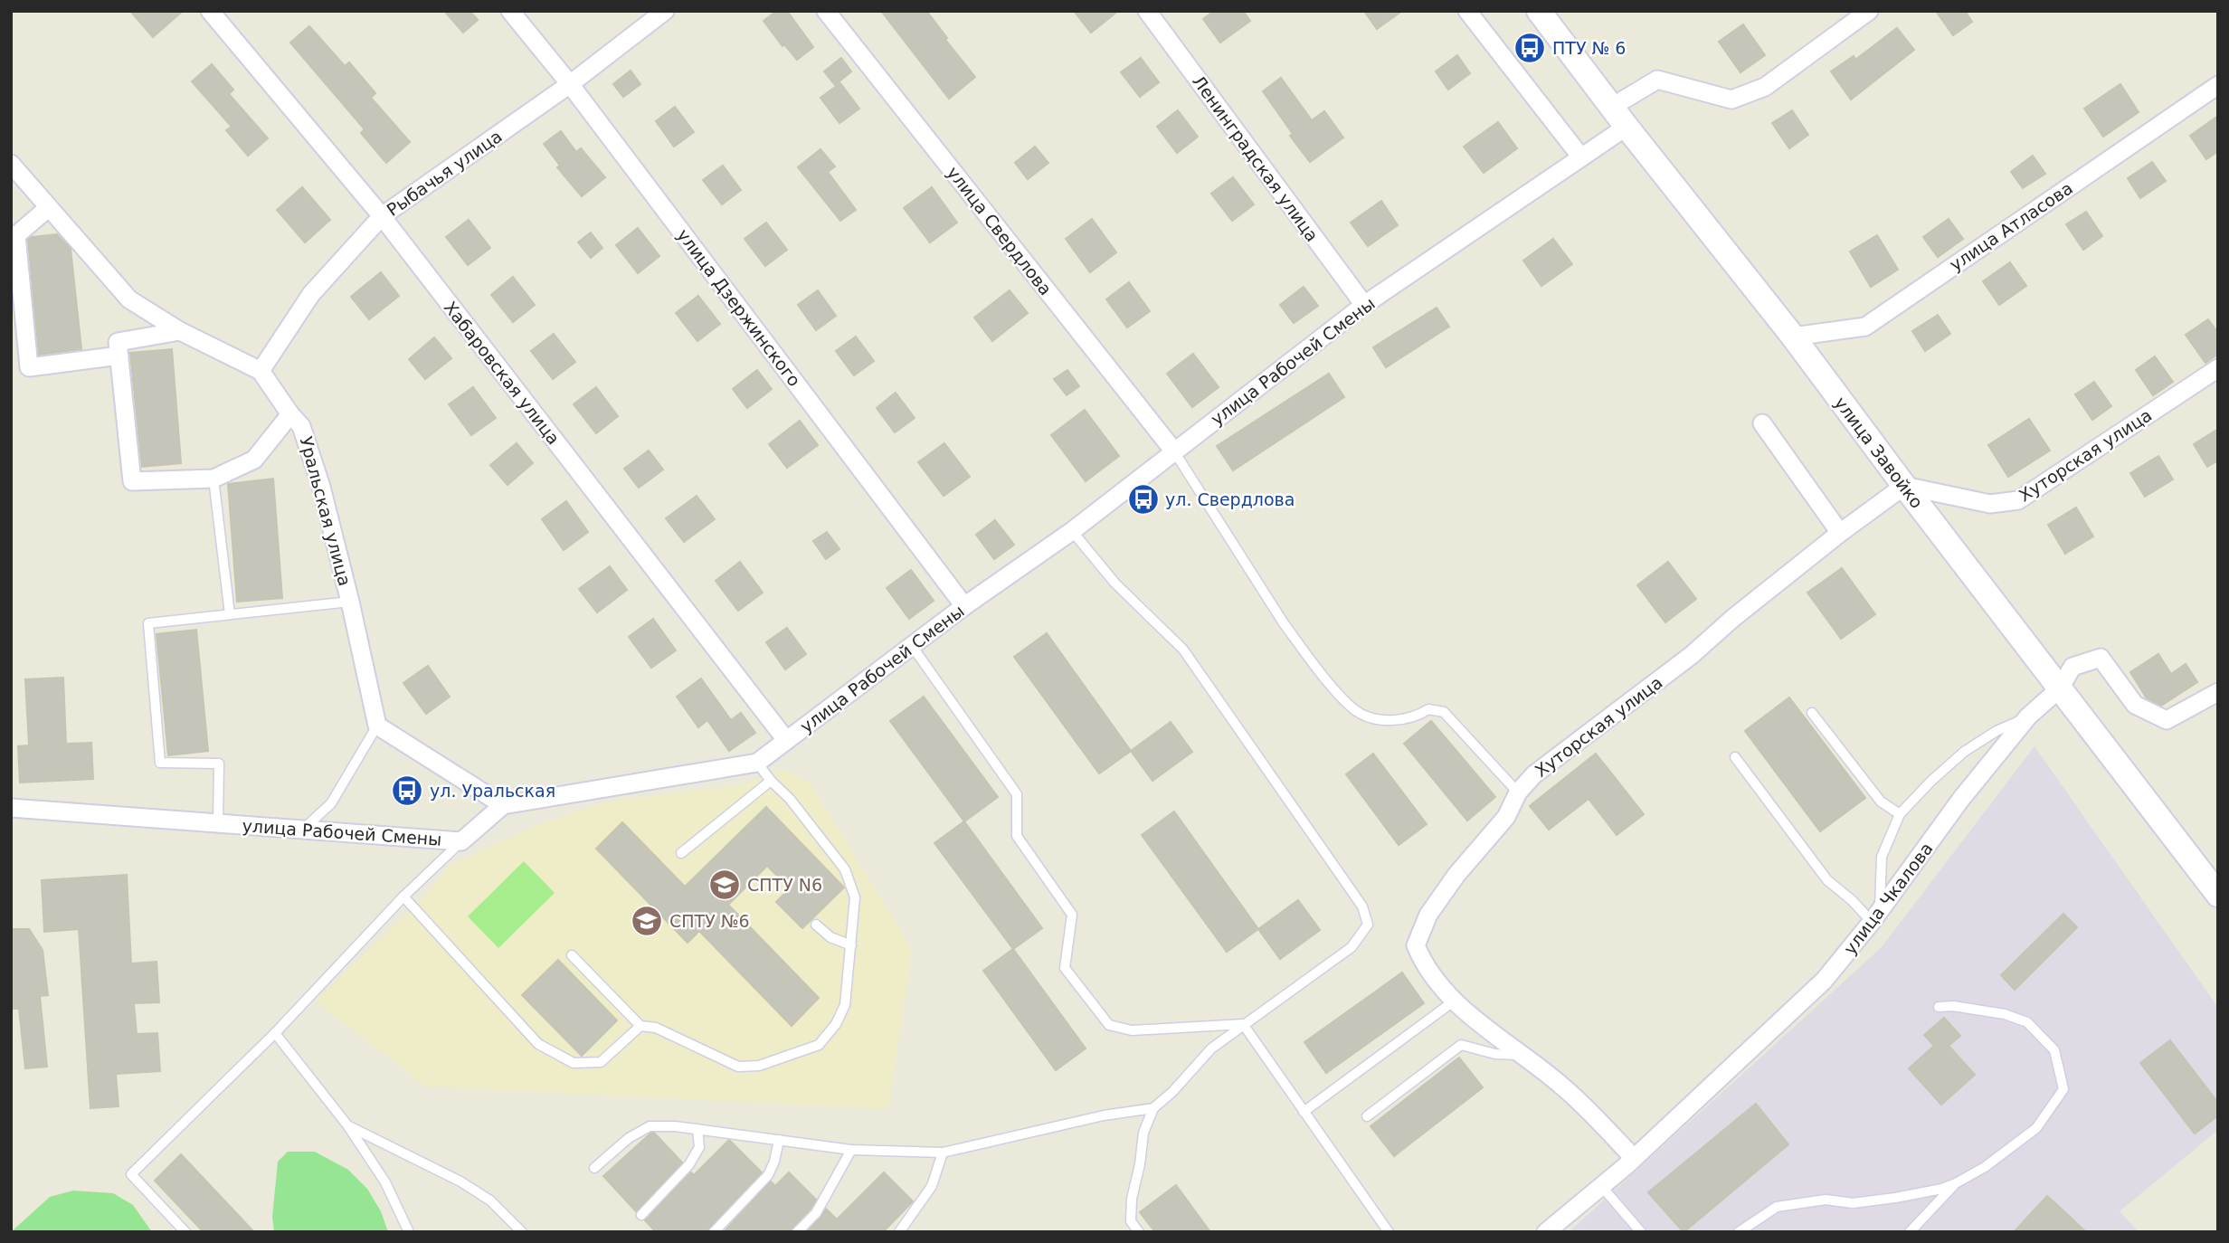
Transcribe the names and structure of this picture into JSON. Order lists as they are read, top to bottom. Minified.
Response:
{"streets":{"main road":["улица Завойко"],"street":["Ленинградская улица","Рыбачья улица","улица Атласова","улица Свердлова","улица Дзержинского","улица Рабочей Смены","Хабаровская улица","Хуторская улица","Уральская улица","улица Чкалова"]},"crossings":[["Ленинградская улица","улица Рабочей Смены"],["Рыбачья улица","улица Дзержинского"],["Рыбачья улица","Хабаровская улица"],["Рыбачья улица","Уральская улица"],["улица Атласова","улица Завойко"],["улица Свердлова","улица Рабочей Смены"],["улица Дзержинского","улица Рабочей Смены"],["улица Рабочей Смены","Хабаровская улица"],["улица Рабочей Смены","улица Завойко"],["улица Завойко","Хуторская улица"],["улица Завойко","улица Чкалова"],["Хуторская улица","улица Чкалова"]],"places":{"bus stop":["ПТУ № 6","ул. Свердлова","ул. Уральская"],"school or university":["СПТУ N6","СПТУ №6"]}}
